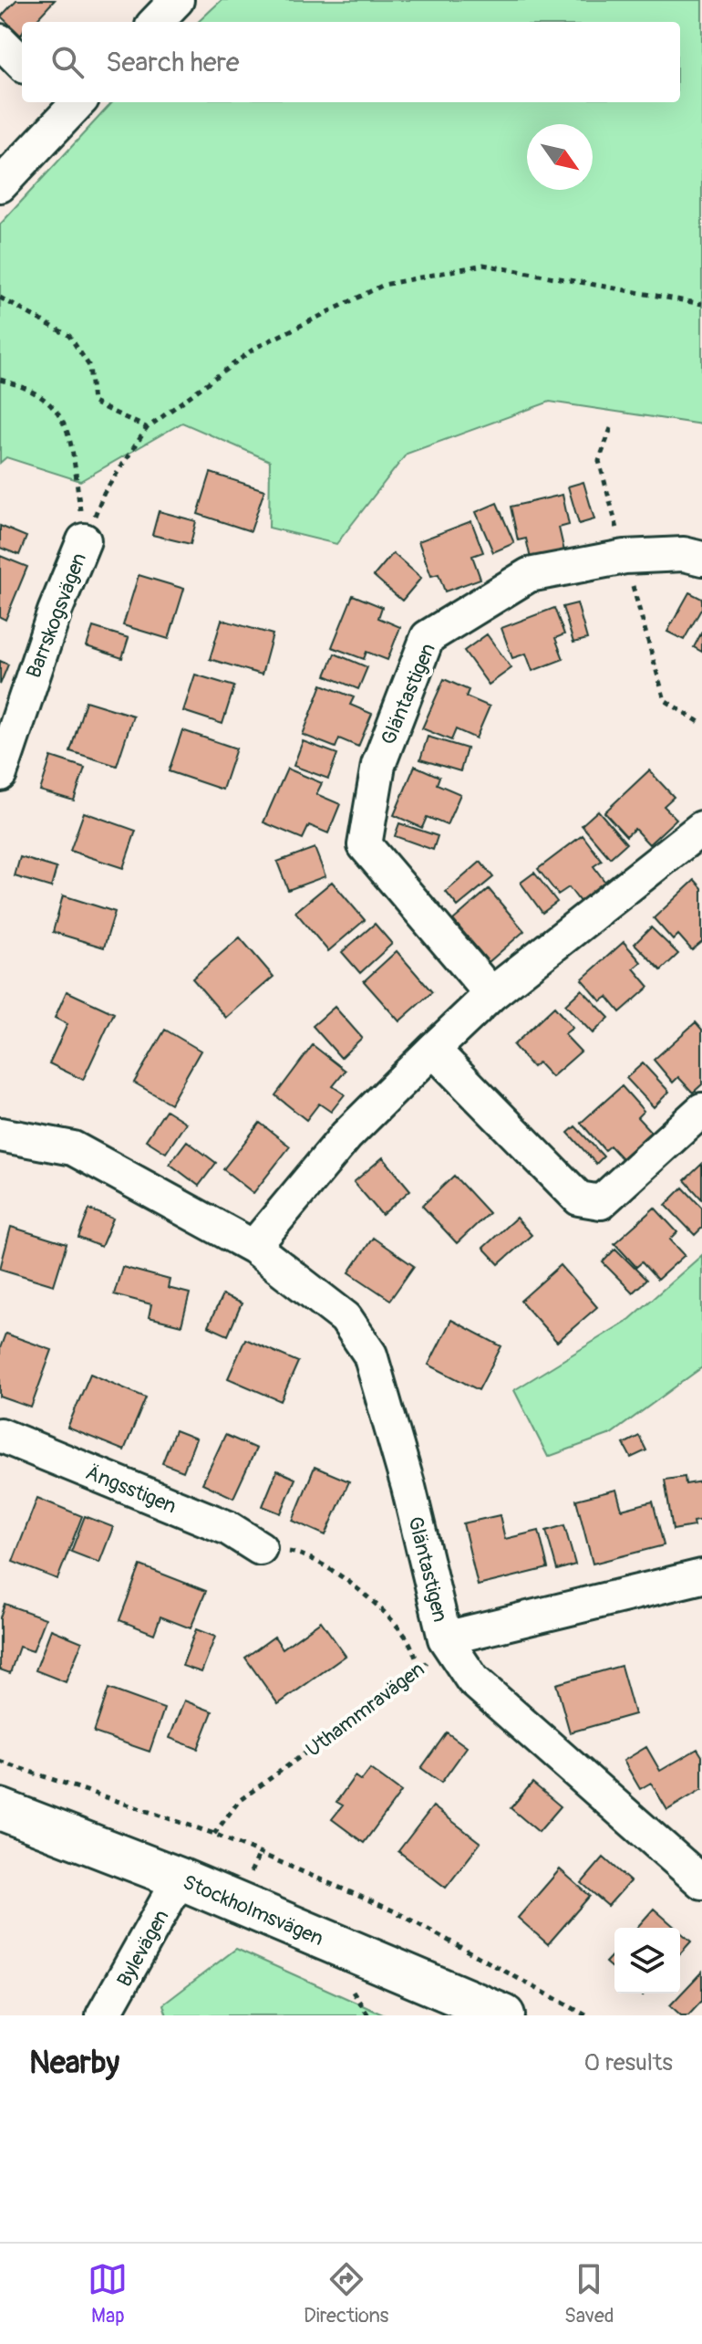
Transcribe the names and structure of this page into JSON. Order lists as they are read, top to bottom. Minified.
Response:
{"streets":{"main road":["Stockholmsvägen"],"street":["Barrskogsvägen","Gläntastigen","Ängsstigen","Bylevägen"],"path":["Uthammravägen"]},"crossings":[["Gläntastigen","Uthammravägen"],["Stockholmsvägen","Bylevägen"]],"north":"bottom right","page":{"search":"Search here","heading":["Nearby","0 results"],"nav":["Map","Directions","Saved"]}}
